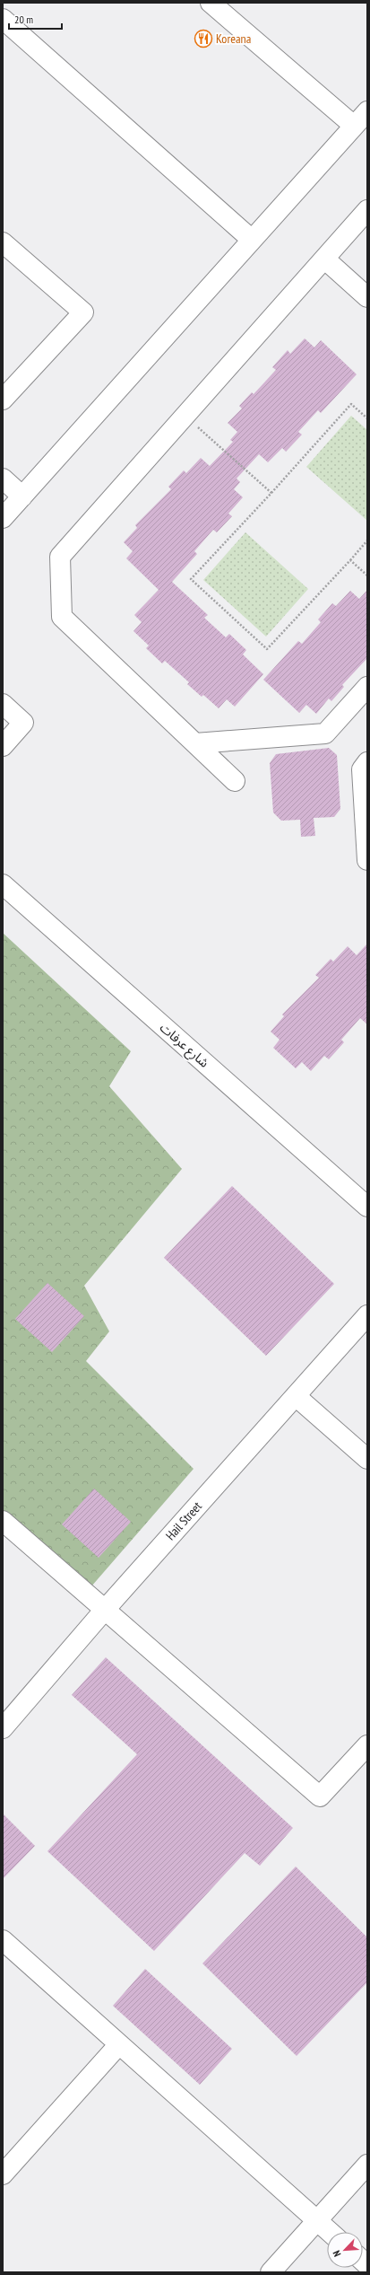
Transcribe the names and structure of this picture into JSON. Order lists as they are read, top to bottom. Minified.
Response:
{"streets":{"street":["شارع عرفات","Hail Street"]},"places":{"restaurant":["Koreana"]},"scale_bar":"20 m","north":"bottom left"}
